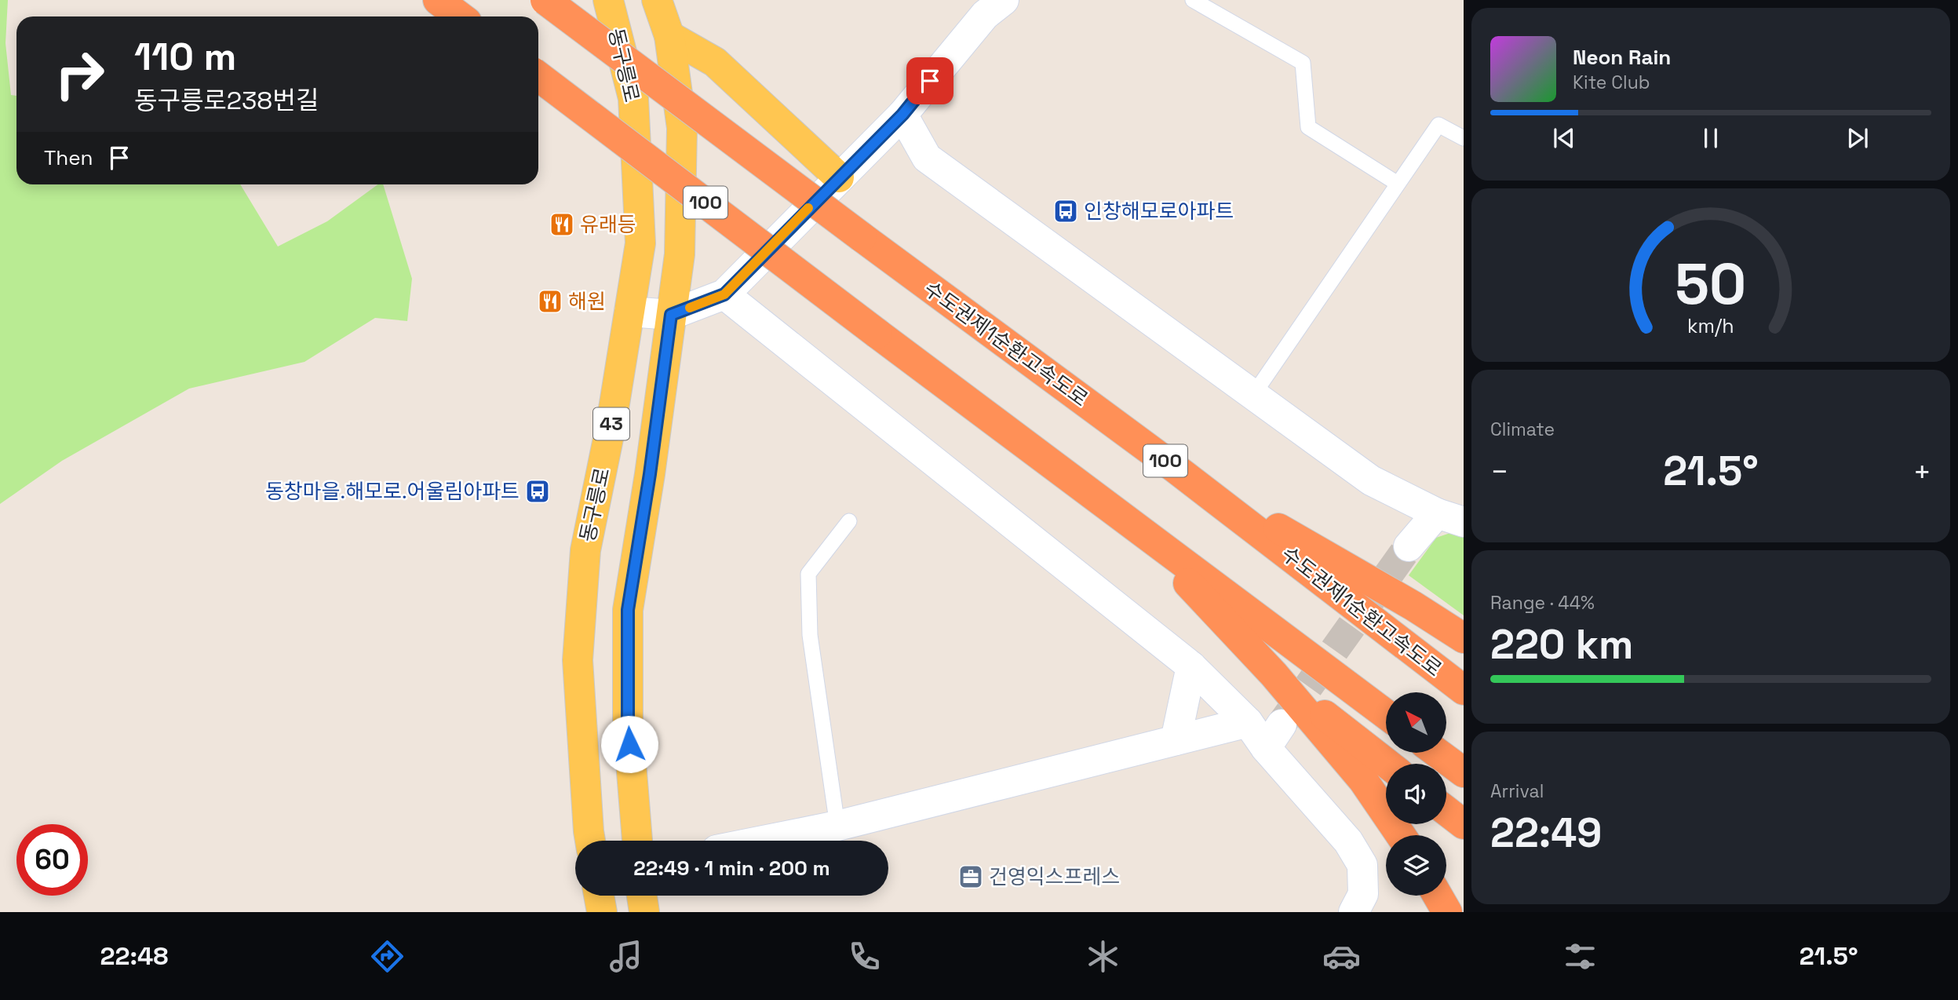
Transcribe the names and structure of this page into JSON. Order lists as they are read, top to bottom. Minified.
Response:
{"streets":{"highway":["100","수도권제1순환고속도로"],"main road":["동구릉로","43"]},"places":{"bus stop":["인창해모로아파트","동창마을.해모로.어울림아파트"],"restaurant":["유래등","해원"],"office":["건영익스프레스"]},"north":"top left","page":{"turn":["110 m","동구릉로238번길"],"song":["Neon Rain","Kite Club"],"then":"Then","tile":["Climate",["Range · 44%","220 km"],["Arrival","22:49"]],"heat":["−","21.5°","+"],"limit":"60","trip":"22:49 · 1 min · 200 m","tabs":["22:48","21.5°"],"gauge":["50","km/h"]}}
